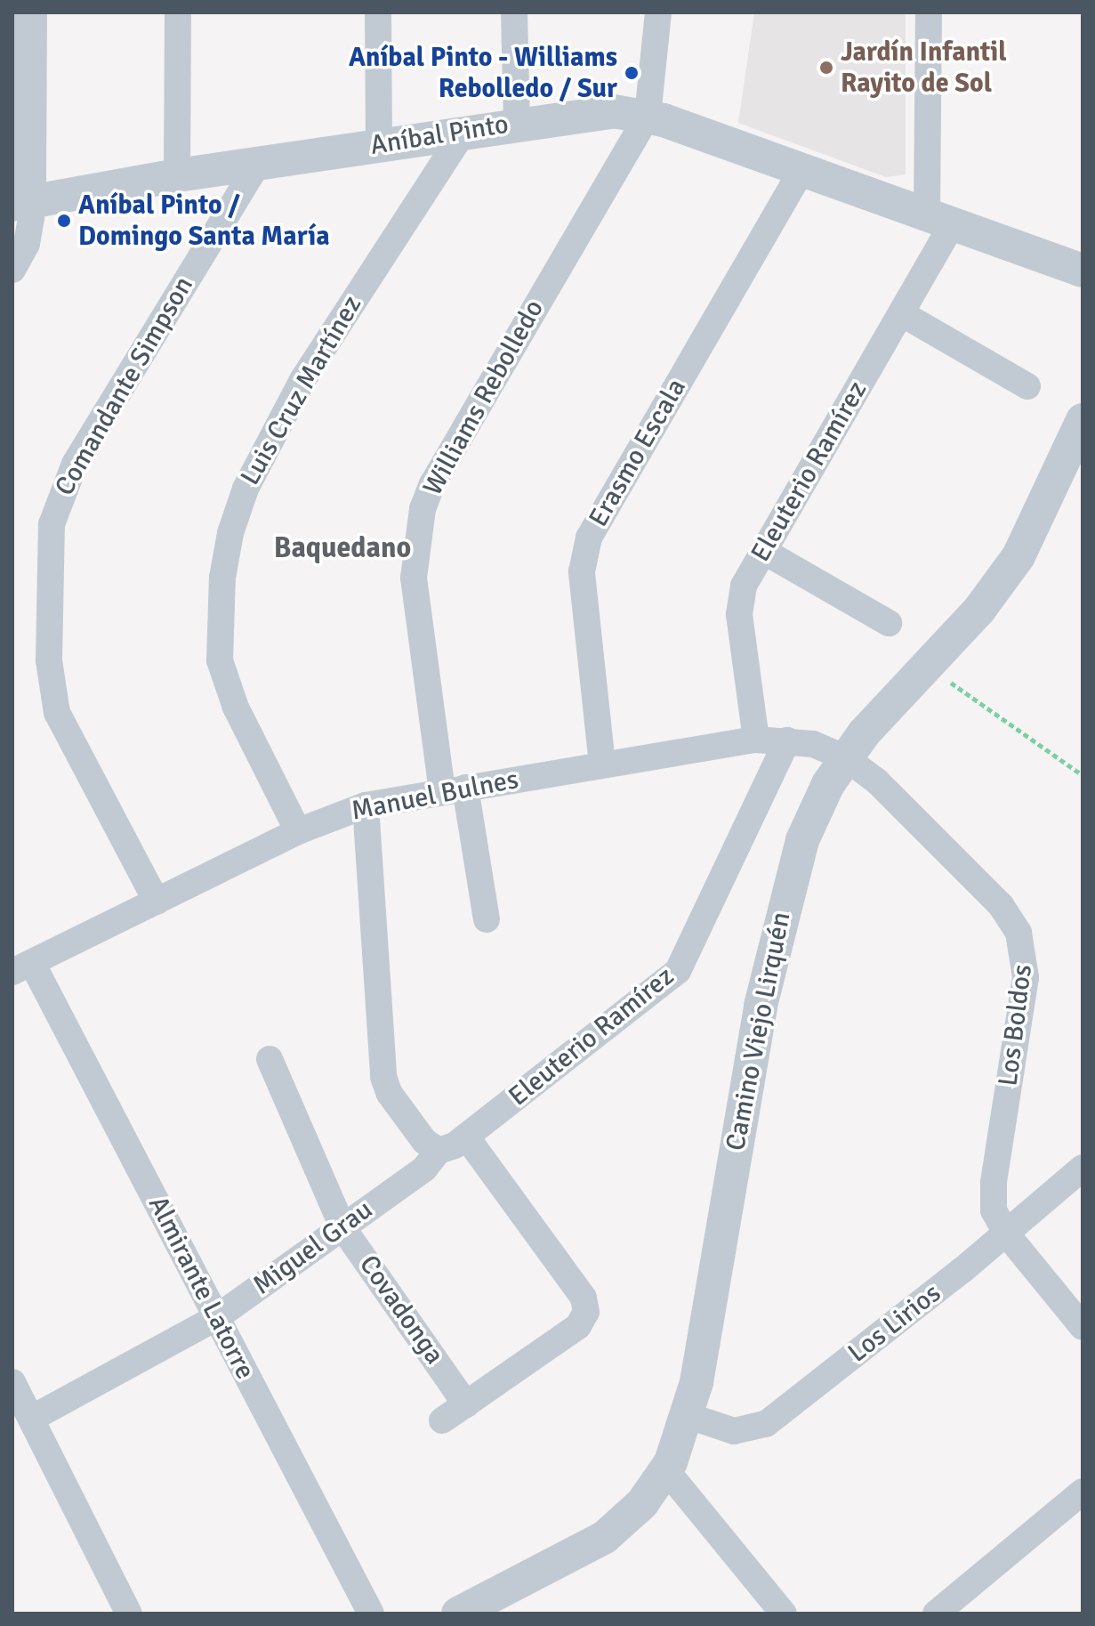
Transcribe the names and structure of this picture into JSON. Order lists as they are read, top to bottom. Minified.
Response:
{"streets":{"street":["Aníbal Pinto","Comandante Simpson","Luis Cruz Martínez","Williams Rebolledo","Erasmo Escala","Eleuterio Ramírez","Manuel Bulnes","Los Boldos","Camino Viejo Lirquén","Miguel Grau","Almirante Latorre","Covadonga","Los Lirios"]},"crossings":[["Aníbal Pinto","Comandante Simpson"],["Aníbal Pinto","Luis Cruz Martínez"],["Aníbal Pinto","Williams Rebolledo"],["Aníbal Pinto","Erasmo Escala"],["Aníbal Pinto","Eleuterio Ramírez"],["Comandante Simpson","Manuel Bulnes"],["Luis Cruz Martínez","Manuel Bulnes"],["Williams Rebolledo","Manuel Bulnes"],["Erasmo Escala","Manuel Bulnes"],["Eleuterio Ramírez","Manuel Bulnes"],["Eleuterio Ramírez","Miguel Grau"],["Manuel Bulnes","Los Boldos"],["Manuel Bulnes","Camino Viejo Lirquén"],["Manuel Bulnes","Almirante Latorre"],["Los Boldos","Camino Viejo Lirquén"],["Los Boldos","Los Lirios"],["Camino Viejo Lirquén","Los Lirios"],["Miguel Grau","Almirante Latorre"],["Miguel Grau","Covadonga"]],"districts":["Baquedano"],"places":["Jardín Infantil Rayito de Sol","Aníbal Pinto - Williams Rebolledo / Sur","Aníbal Pinto / Domingo Santa María"]}
